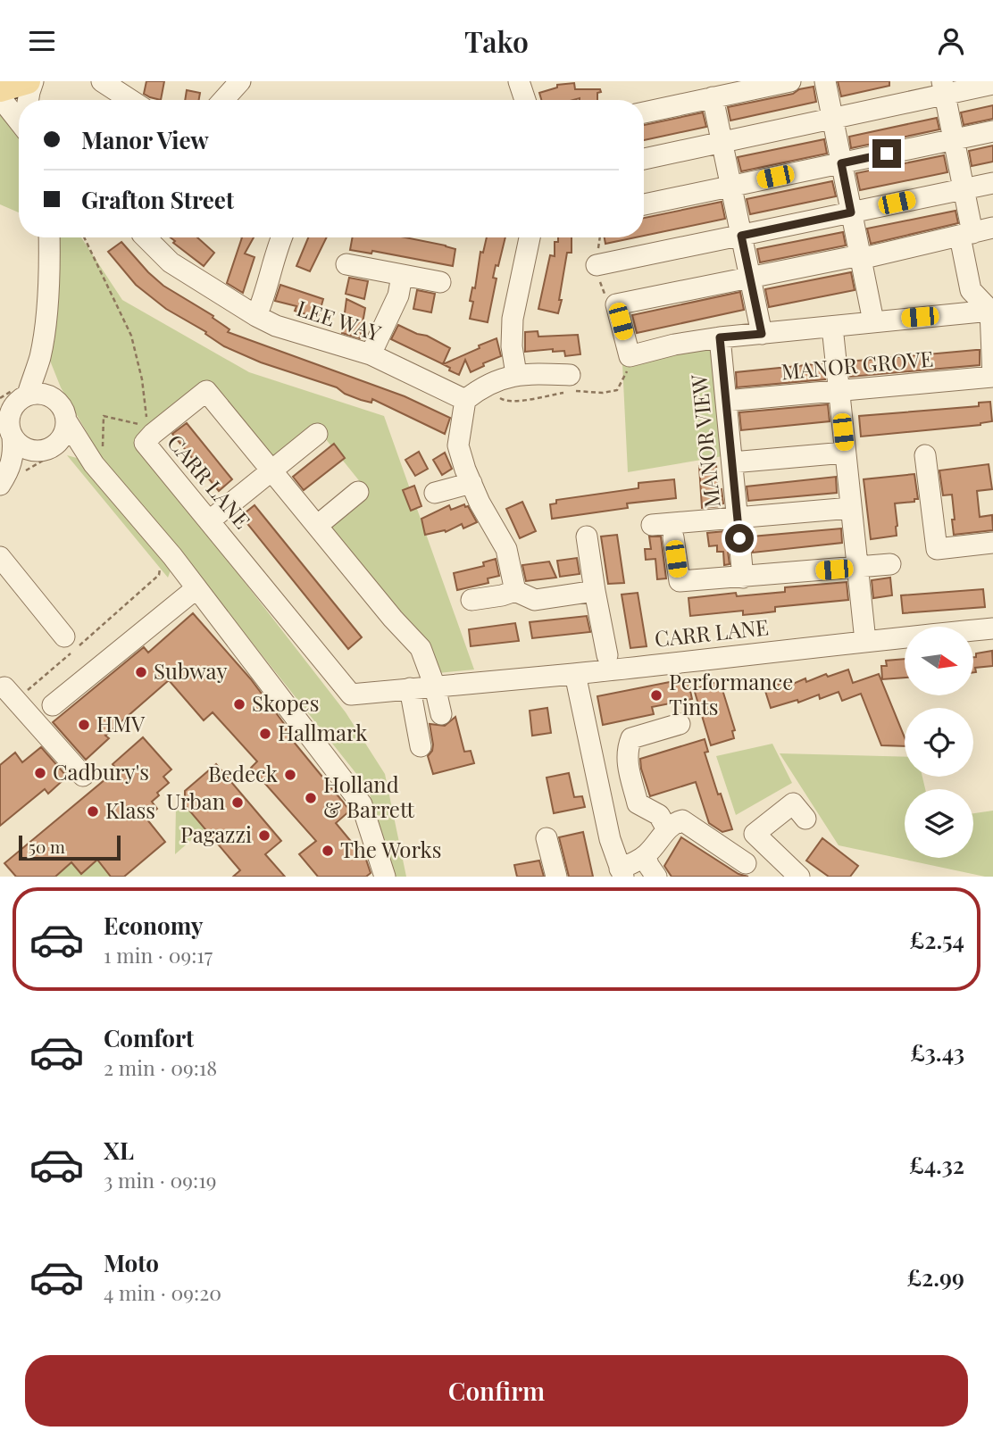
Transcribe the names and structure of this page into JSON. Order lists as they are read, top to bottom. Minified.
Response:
{"streets":{"street":["LEE WAY","MANOR GROVE","MANOR VIEW","CARR LANE"]},"crossings":[["MANOR GROVE","MANOR VIEW"]],"places":["Subway","Performance Tints","Skopes","HMV","Hallmark","Cadbury's","Bedeck","Holland & Barrett","Urban","Klass","Pagazzi","The Works"],"scale_bar":"50 m","north":"right","page":{"header":"Tako","banner":["Manor View","Grafton Street"],"scale":"50 m","list":[{"name":"Economy","note":"1 min · 09:17","value":"£2.54"},{"name":"Comfort","note":"2 min · 09:18","value":"£3.43"},{"name":"XL","note":"3 min · 09:19","value":"£4.32"},{"name":"Moto","note":"4 min · 09:20","value":"£2.99"}],"buttons":"Confirm"}}
